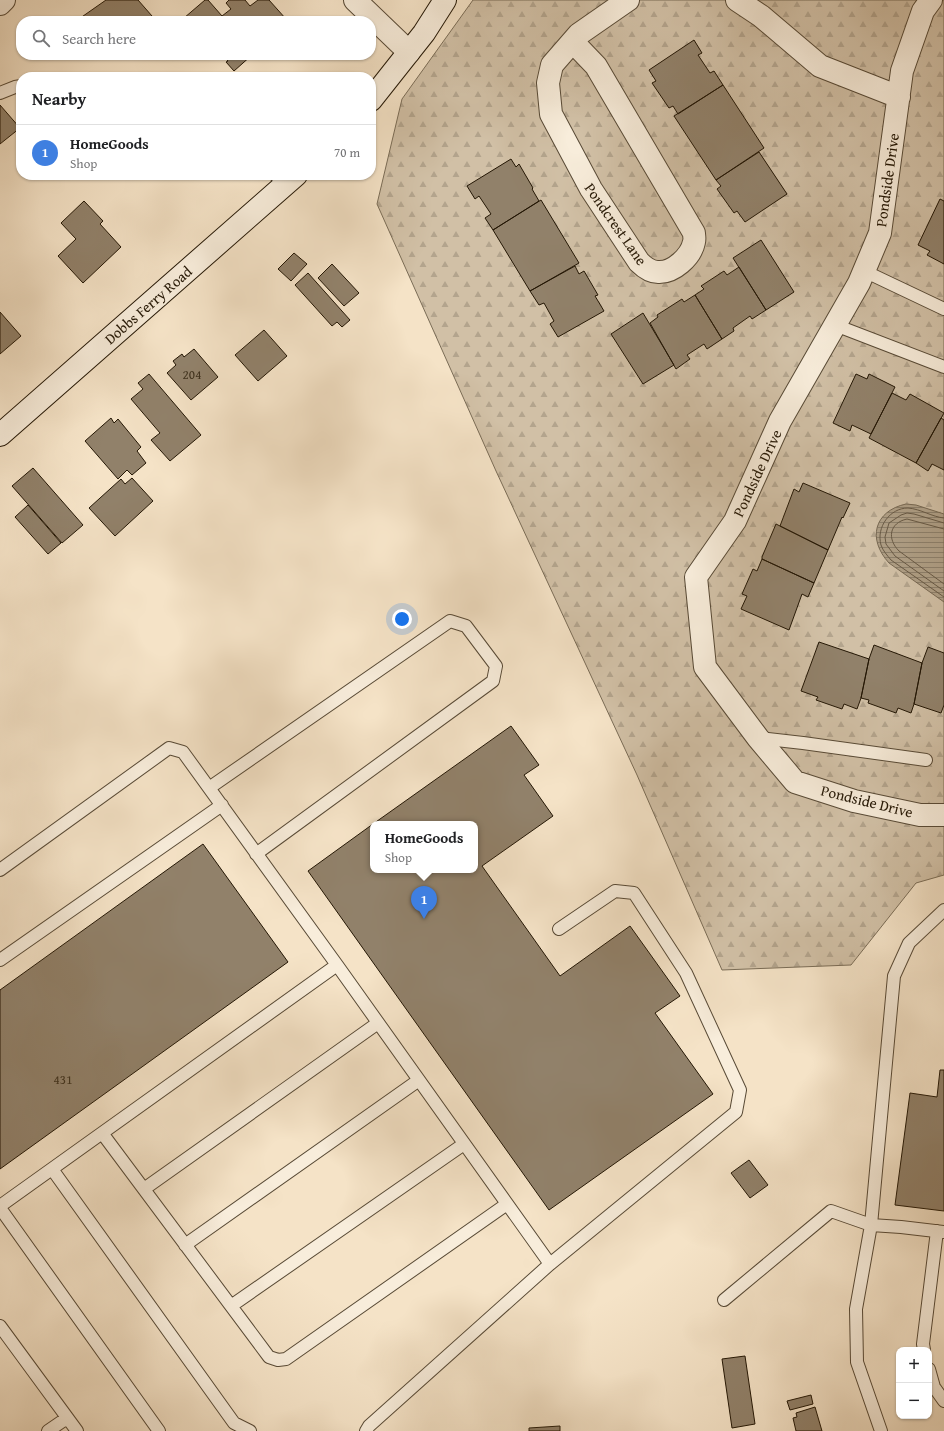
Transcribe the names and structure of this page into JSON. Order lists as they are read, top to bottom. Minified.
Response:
{"streets":{"street":["Pondside Drive","Pondcrest Lane","Dobbs Ferry Road"]},"house_numbers":["204","431"],"page":{"search":"Search here","heading":"Nearby","list":[{"mark":"1","name":"HomeGoods","note":"Shop","value":"70 m"}],"popup":["HomeGoods","Shop"],"pins":"1","map_buttons":["+","−"]}}
